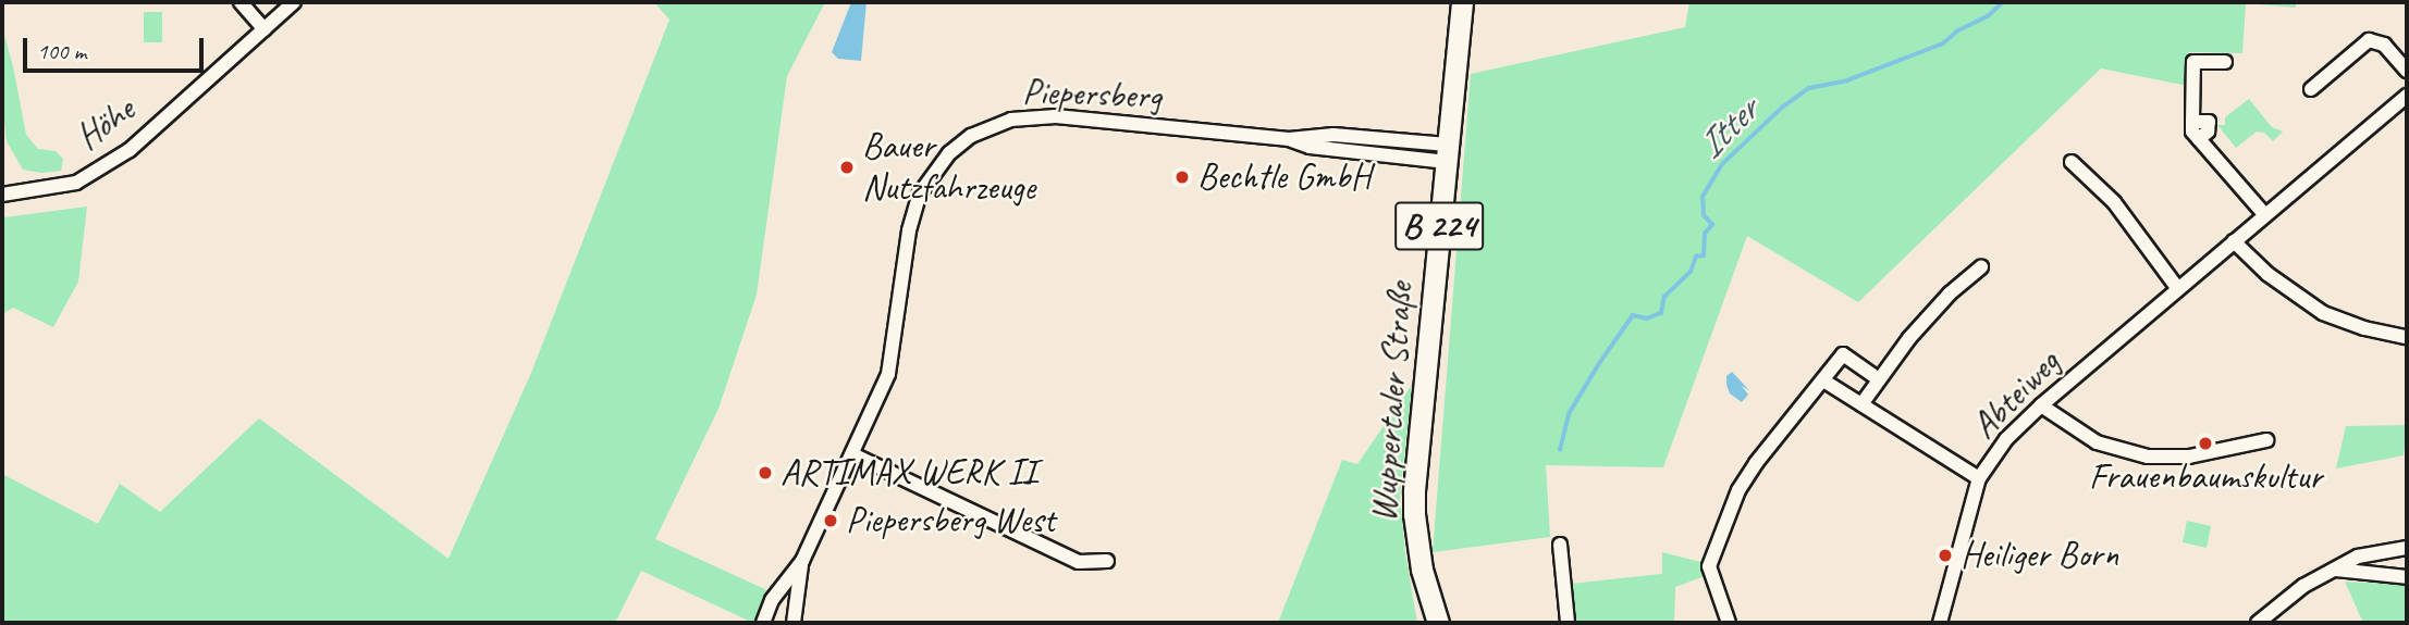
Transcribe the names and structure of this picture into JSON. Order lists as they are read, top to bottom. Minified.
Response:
{"streets":{"main road":["B 224","Wuppertaler Straße"],"street":["Piepersberg","Höhe","Abteiweg"]},"crossings":[["Piepersberg","Wuppertaler Straße"]],"water":["Itter"],"places":["Bauer Nutzfahrzeuge","Bechtle GmbH","Frauenbaumskultur","ARTIMAX WERK II","Piepersberg West","Heiliger Born"],"scale_bar":"100 m"}
